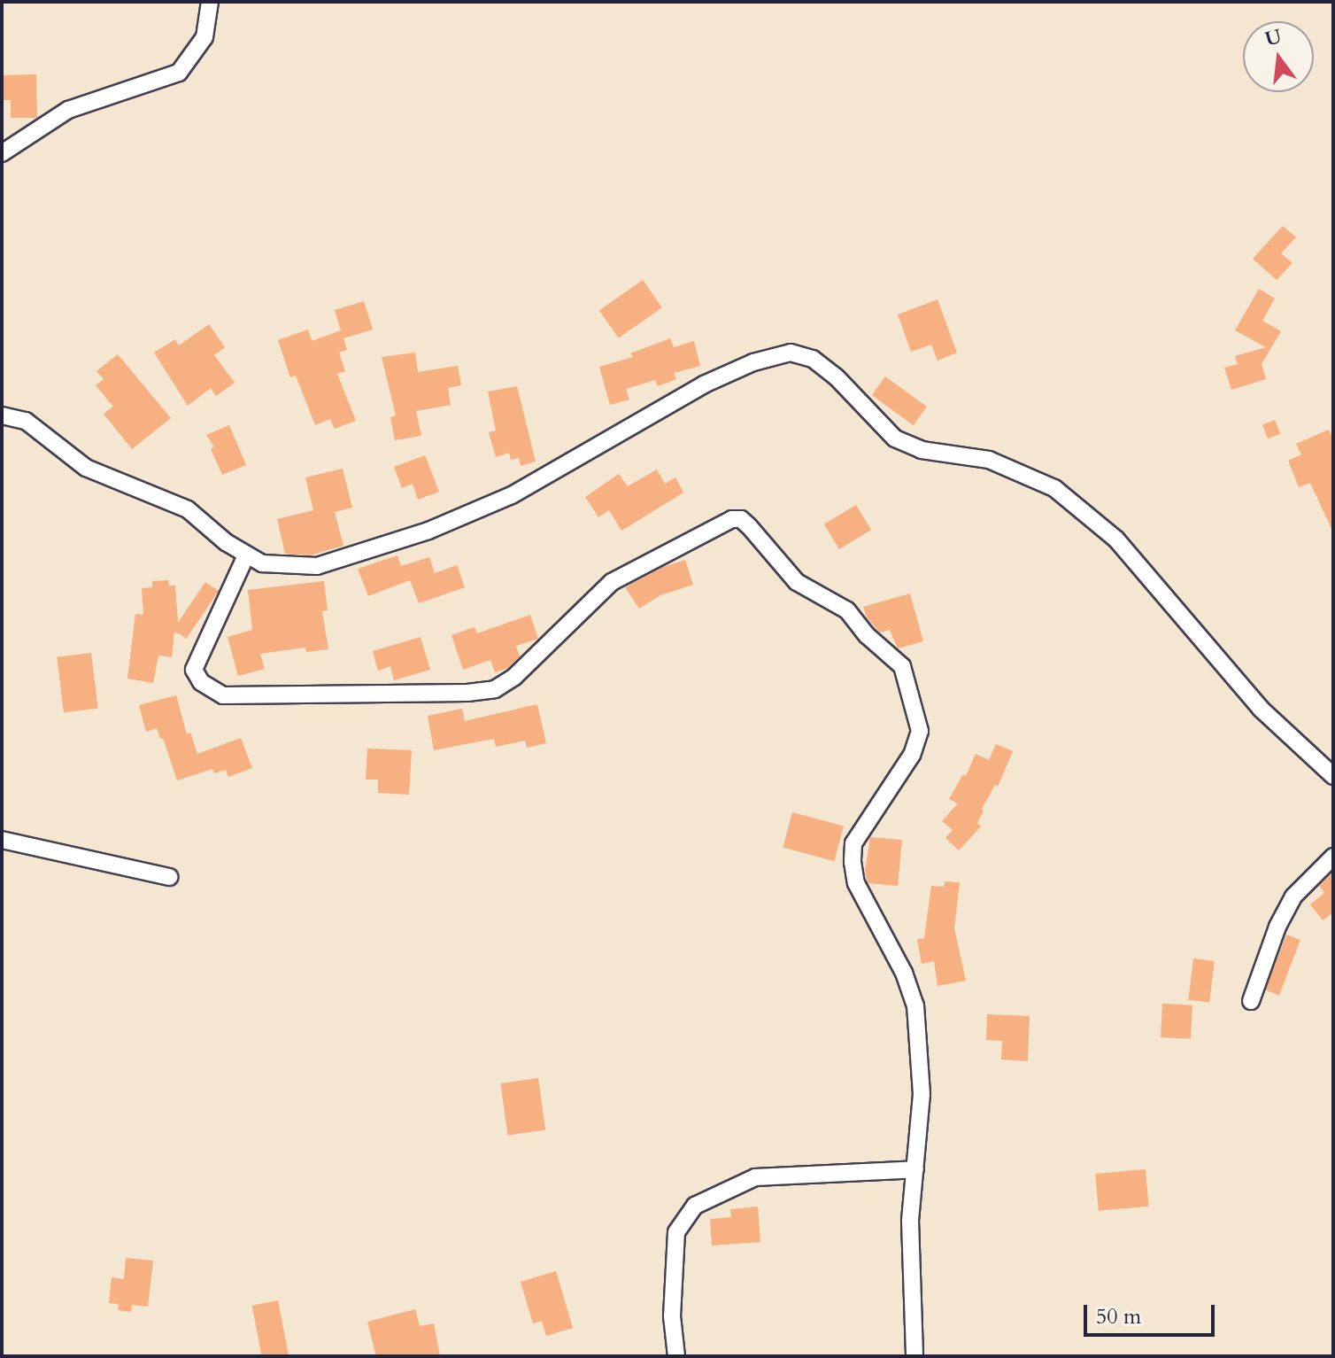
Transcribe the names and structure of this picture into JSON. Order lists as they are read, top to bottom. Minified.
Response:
{"scale_bar":"50 m","north":"top"}
